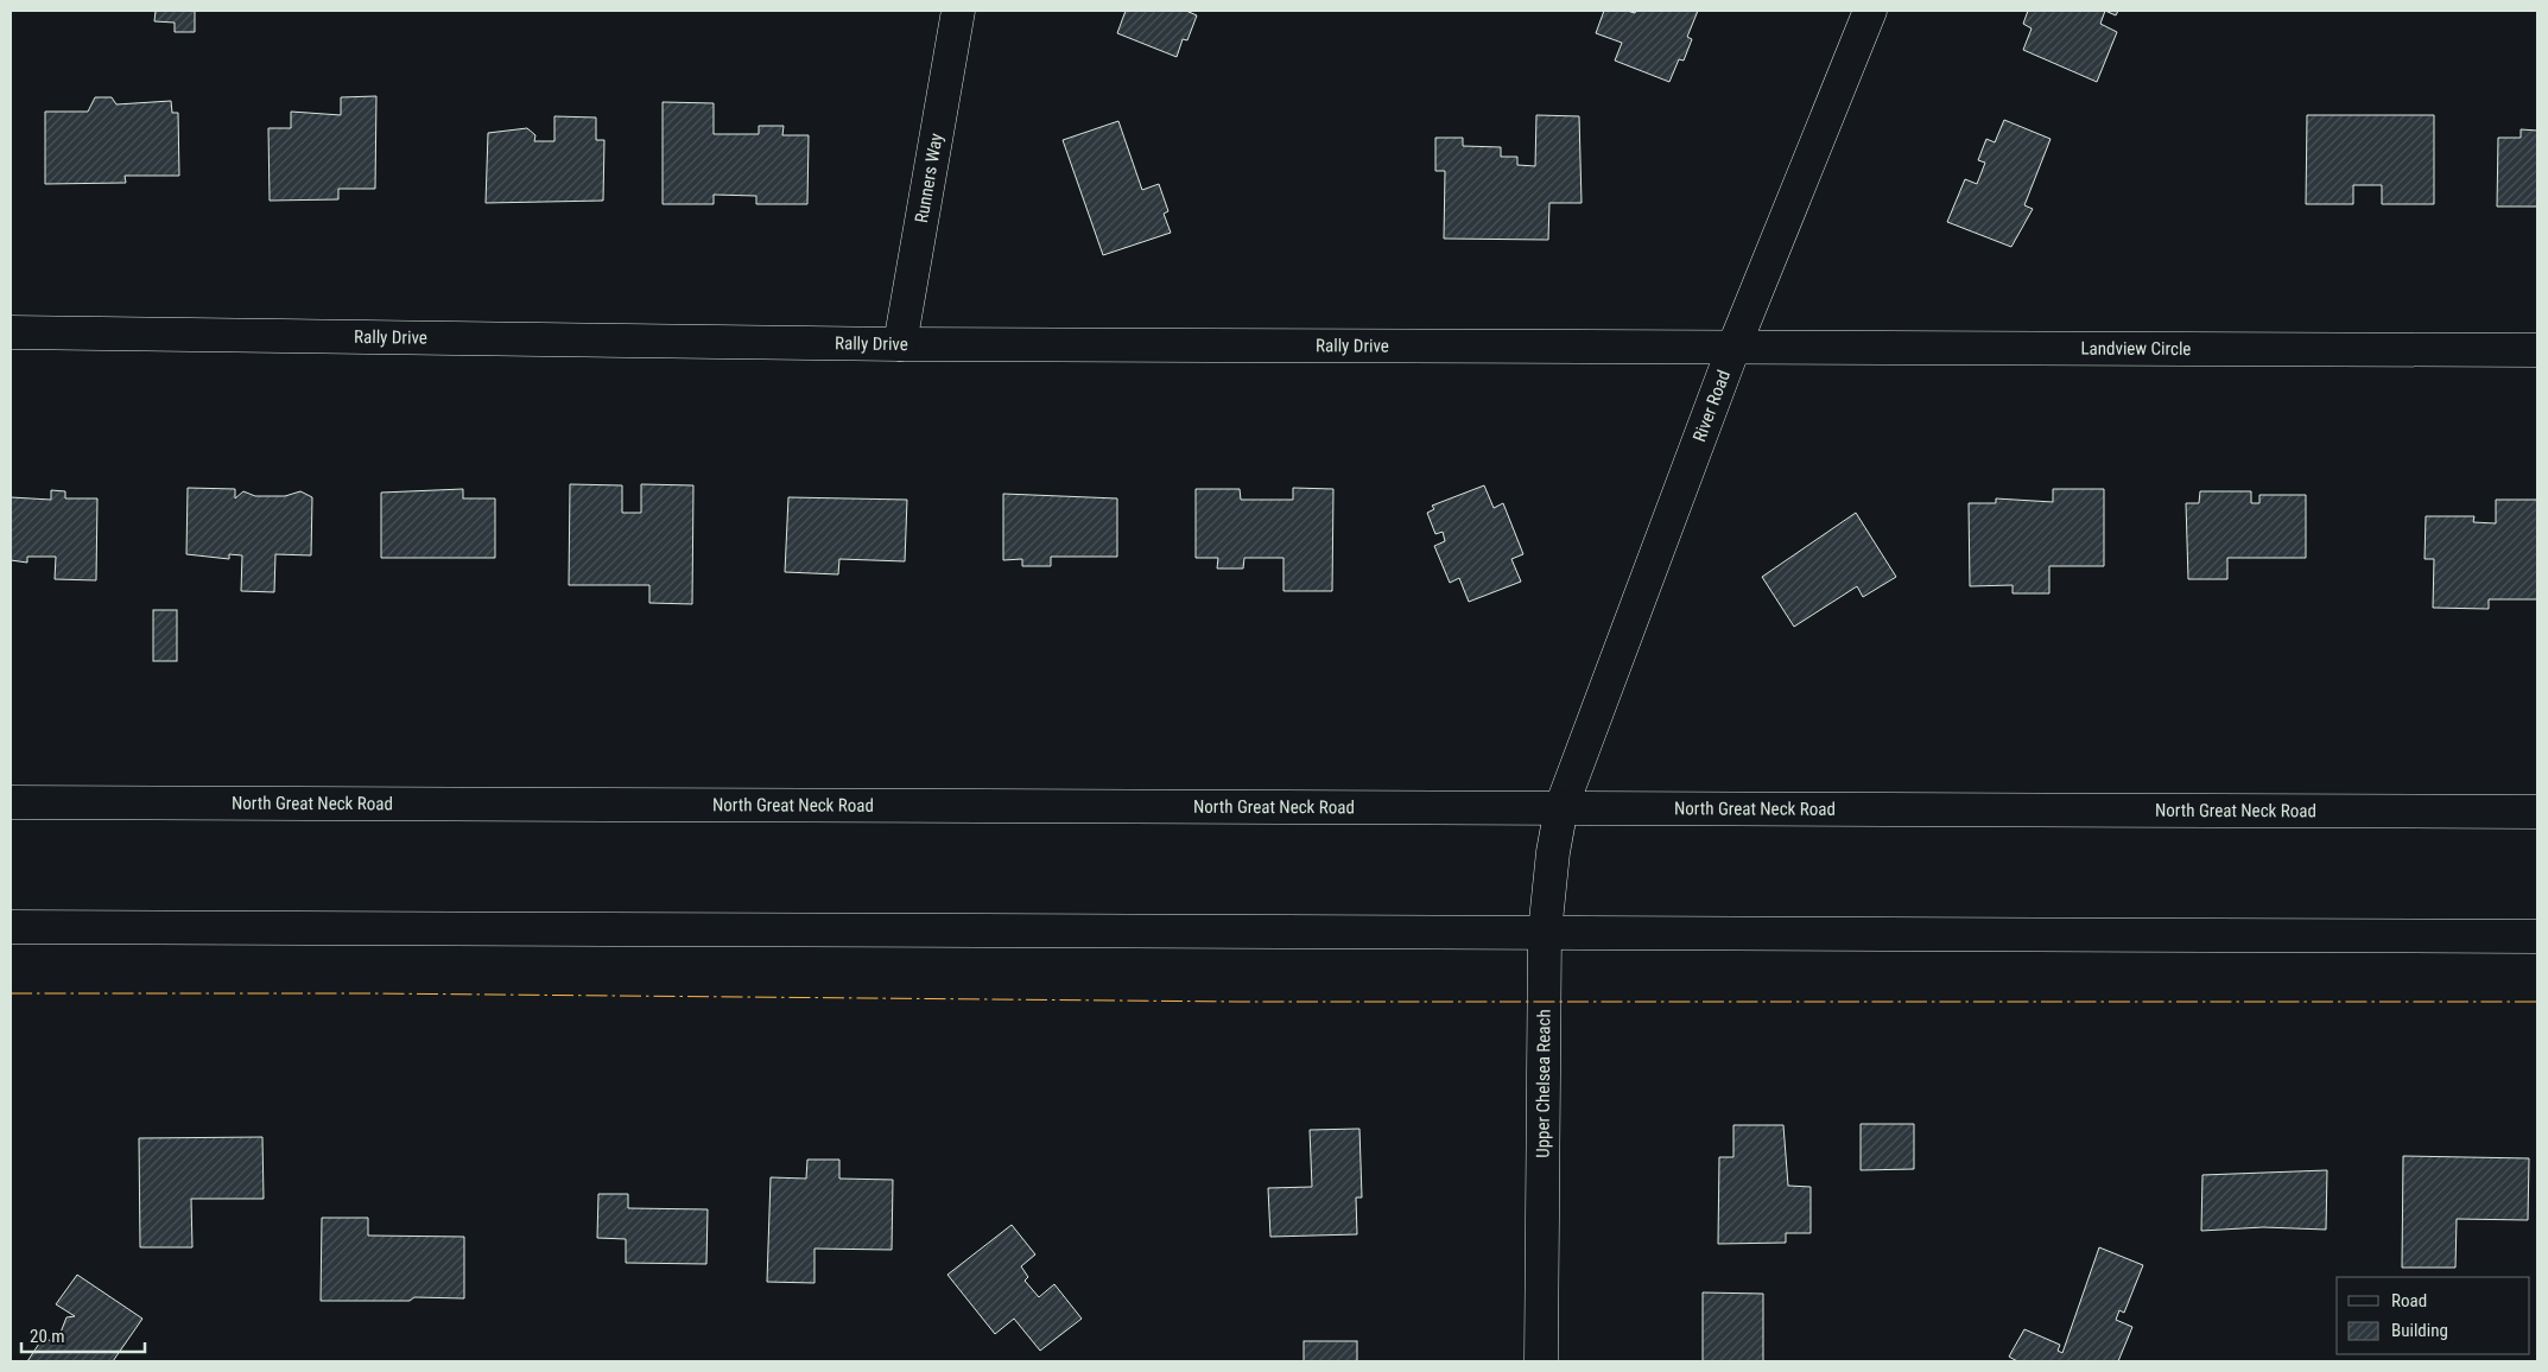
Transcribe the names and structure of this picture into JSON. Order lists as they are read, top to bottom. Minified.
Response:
{"streets":{"main road":["Runners Way","Rally Drive","Landview Circle","River Road","North Great Neck Road","Upper Chelsea Reach"]},"crossings":[["Runners Way","Rally Drive"],["Rally Drive","Landview Circle"],["Rally Drive","River Road"],["Landview Circle","River Road"],["River Road","North Great Neck Road"],["River Road","Upper Chelsea Reach"],["North Great Neck Road","Upper Chelsea Reach"]],"legend":["Road","Building"],"scale_bar":"20 m"}
